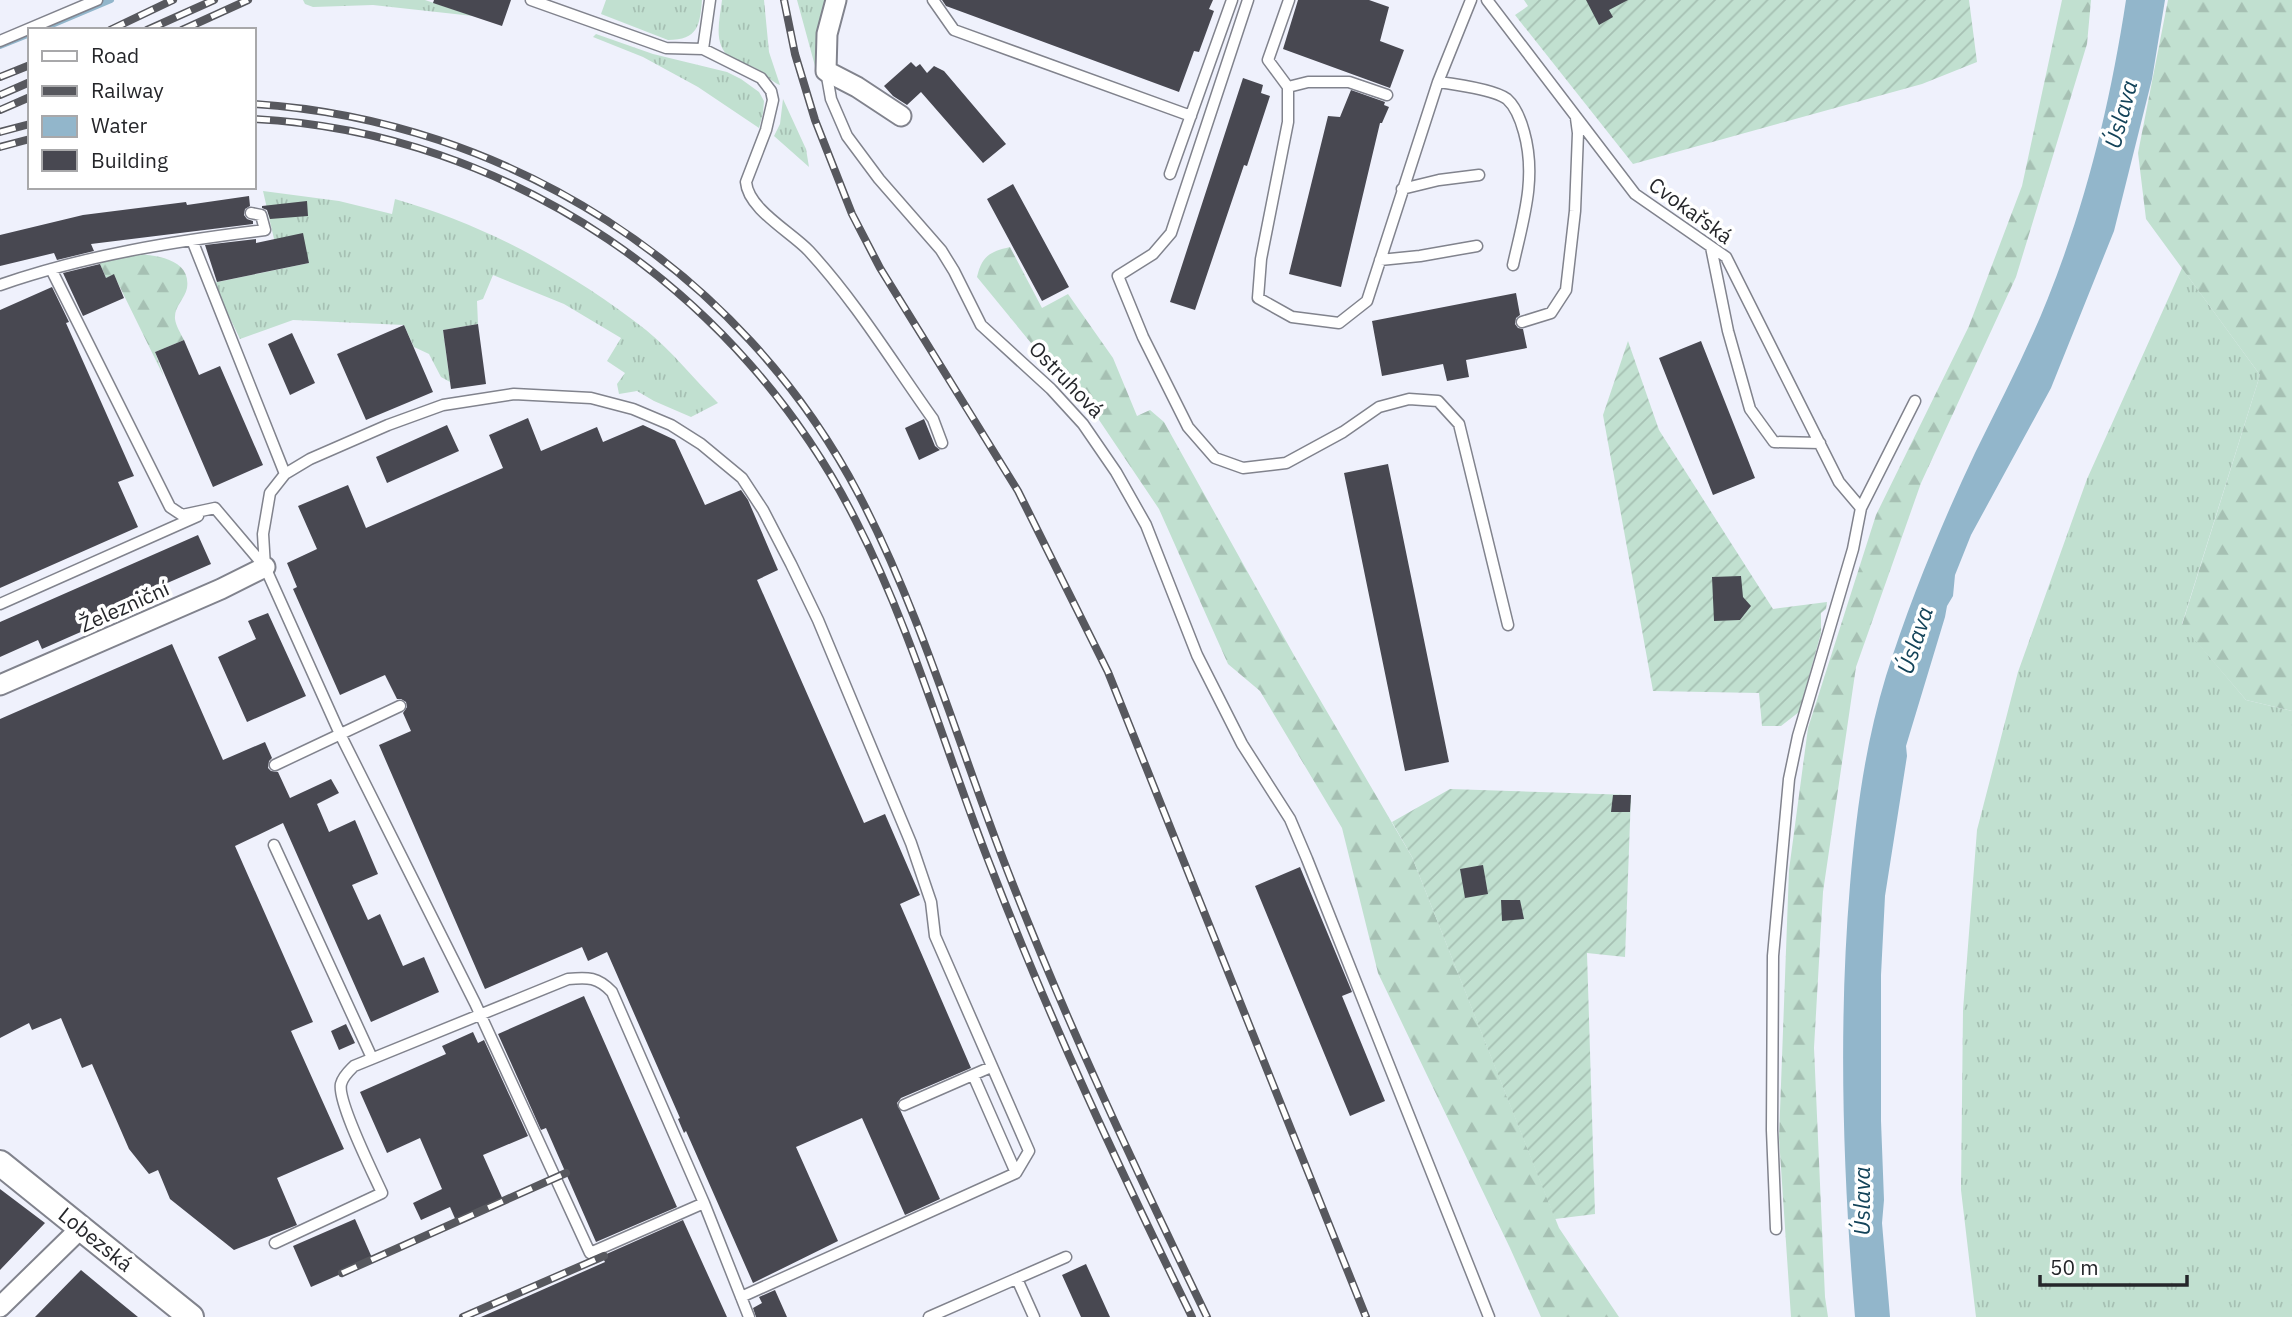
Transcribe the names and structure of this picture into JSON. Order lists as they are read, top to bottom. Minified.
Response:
{"streets":{"street":["Ostruhová","Železniční","Lobezská"],"lane":["Cvokařská"]},"water":["Úslava"],"legend":["Road","Railway","Water","Building"],"scale_bar":"50 m"}
